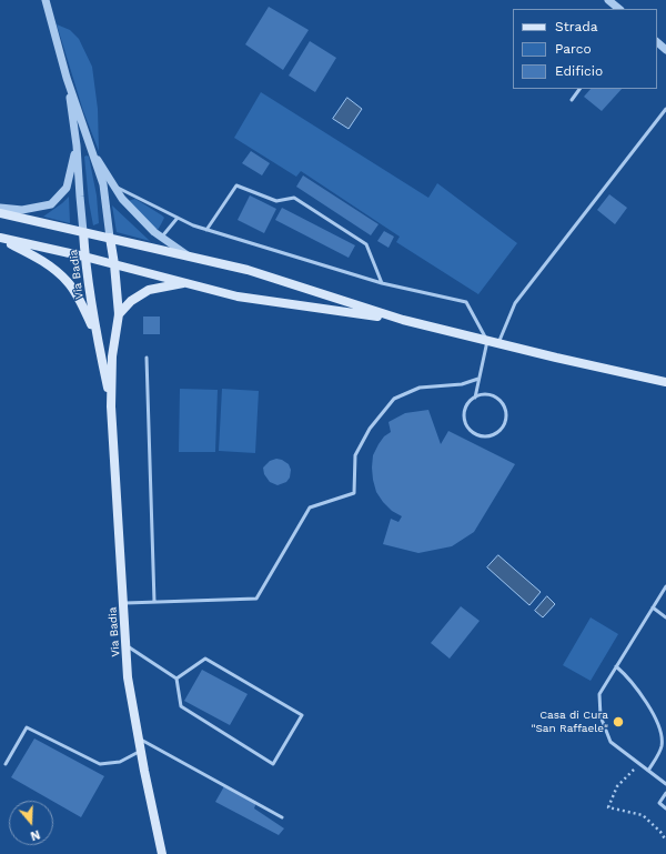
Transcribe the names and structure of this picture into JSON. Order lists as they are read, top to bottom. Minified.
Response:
{"streets":{"main road":["Via Badia"]},"places":["Casa di Cura \"San Raffaele\""],"legend":["Strada","Parco","Edificio"],"north":"bottom"}
